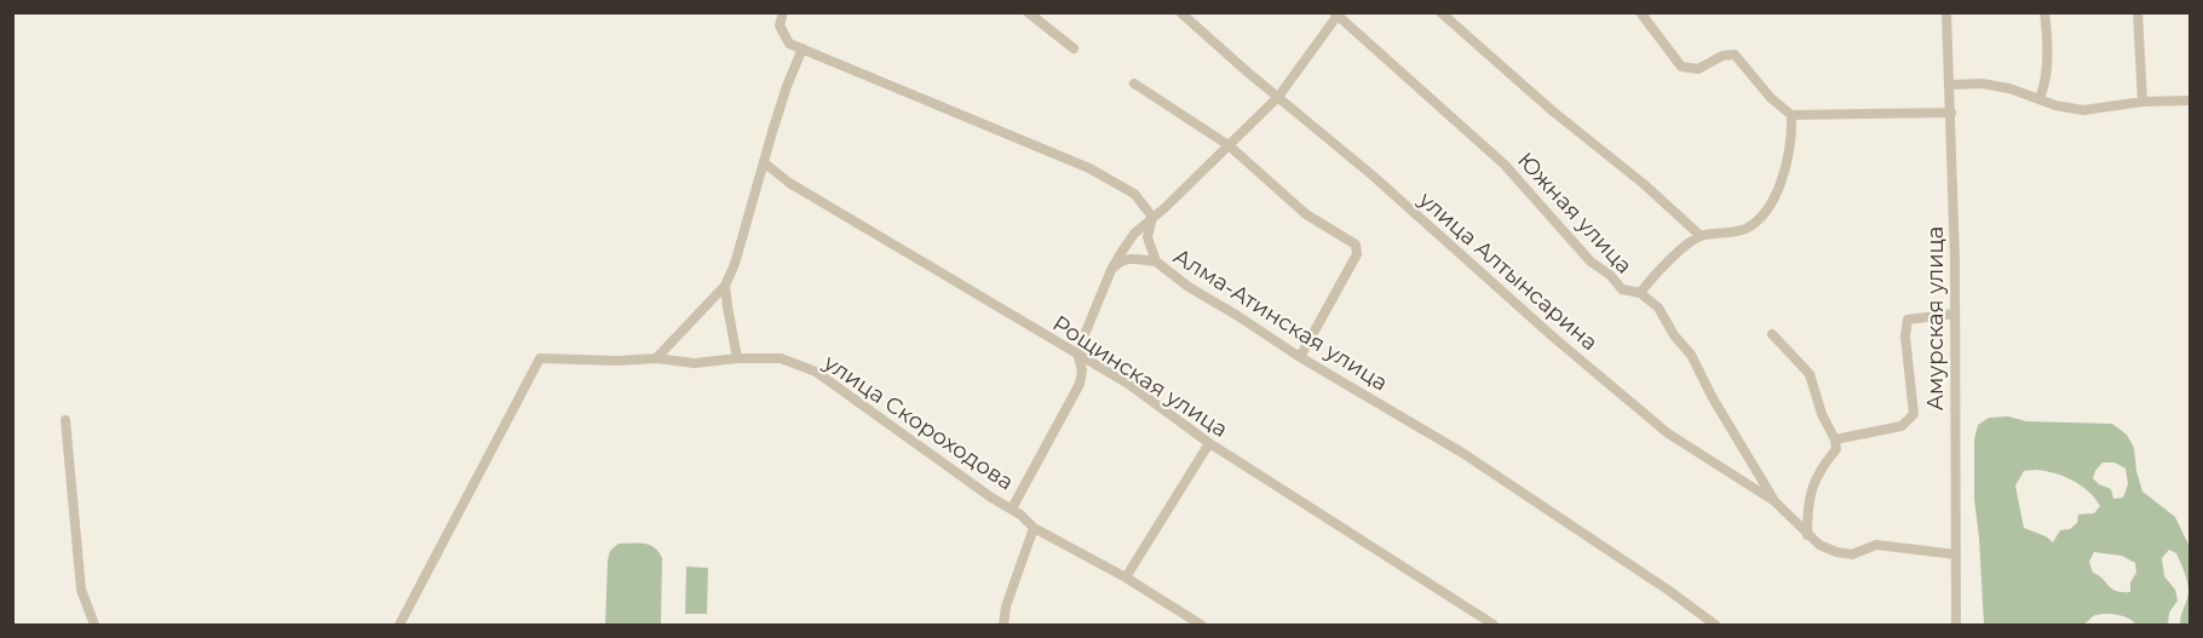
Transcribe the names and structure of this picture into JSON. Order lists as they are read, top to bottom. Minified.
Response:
{"streets":{"street":["Южная улица","улица Алтынсарина","Амурская улица","Алма-Атинская улица","Рощинская улица","улица Скороходова"]},"crossings":[["Южная улица","улица Алтынсарина"],["улица Алтынсарина","Амурская улица"]]}
